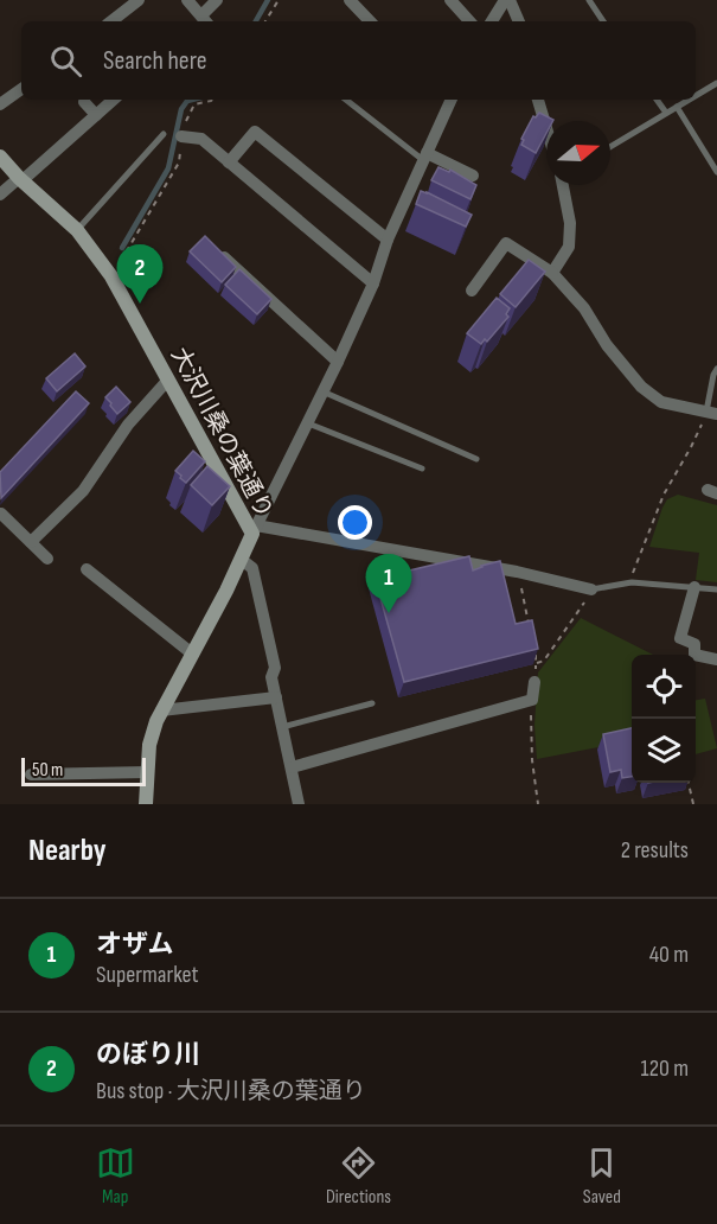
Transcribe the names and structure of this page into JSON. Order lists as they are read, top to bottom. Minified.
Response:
{"streets":{"street":["大沢川桑の葉通り"]},"scale_bar":"50 m","north":"right","page":{"search":"Search here","pins":["2","1"],"scale":"50 m","heading":["Nearby","2 results"],"list":[{"mark":"1","name":"オザム","note":"Supermarket","value":"40 m"},{"mark":"2","name":"のぼり川","note":"Bus stop · 大沢川桑の葉通り","value":"120 m"}],"nav":["Map","Directions","Saved"]}}
